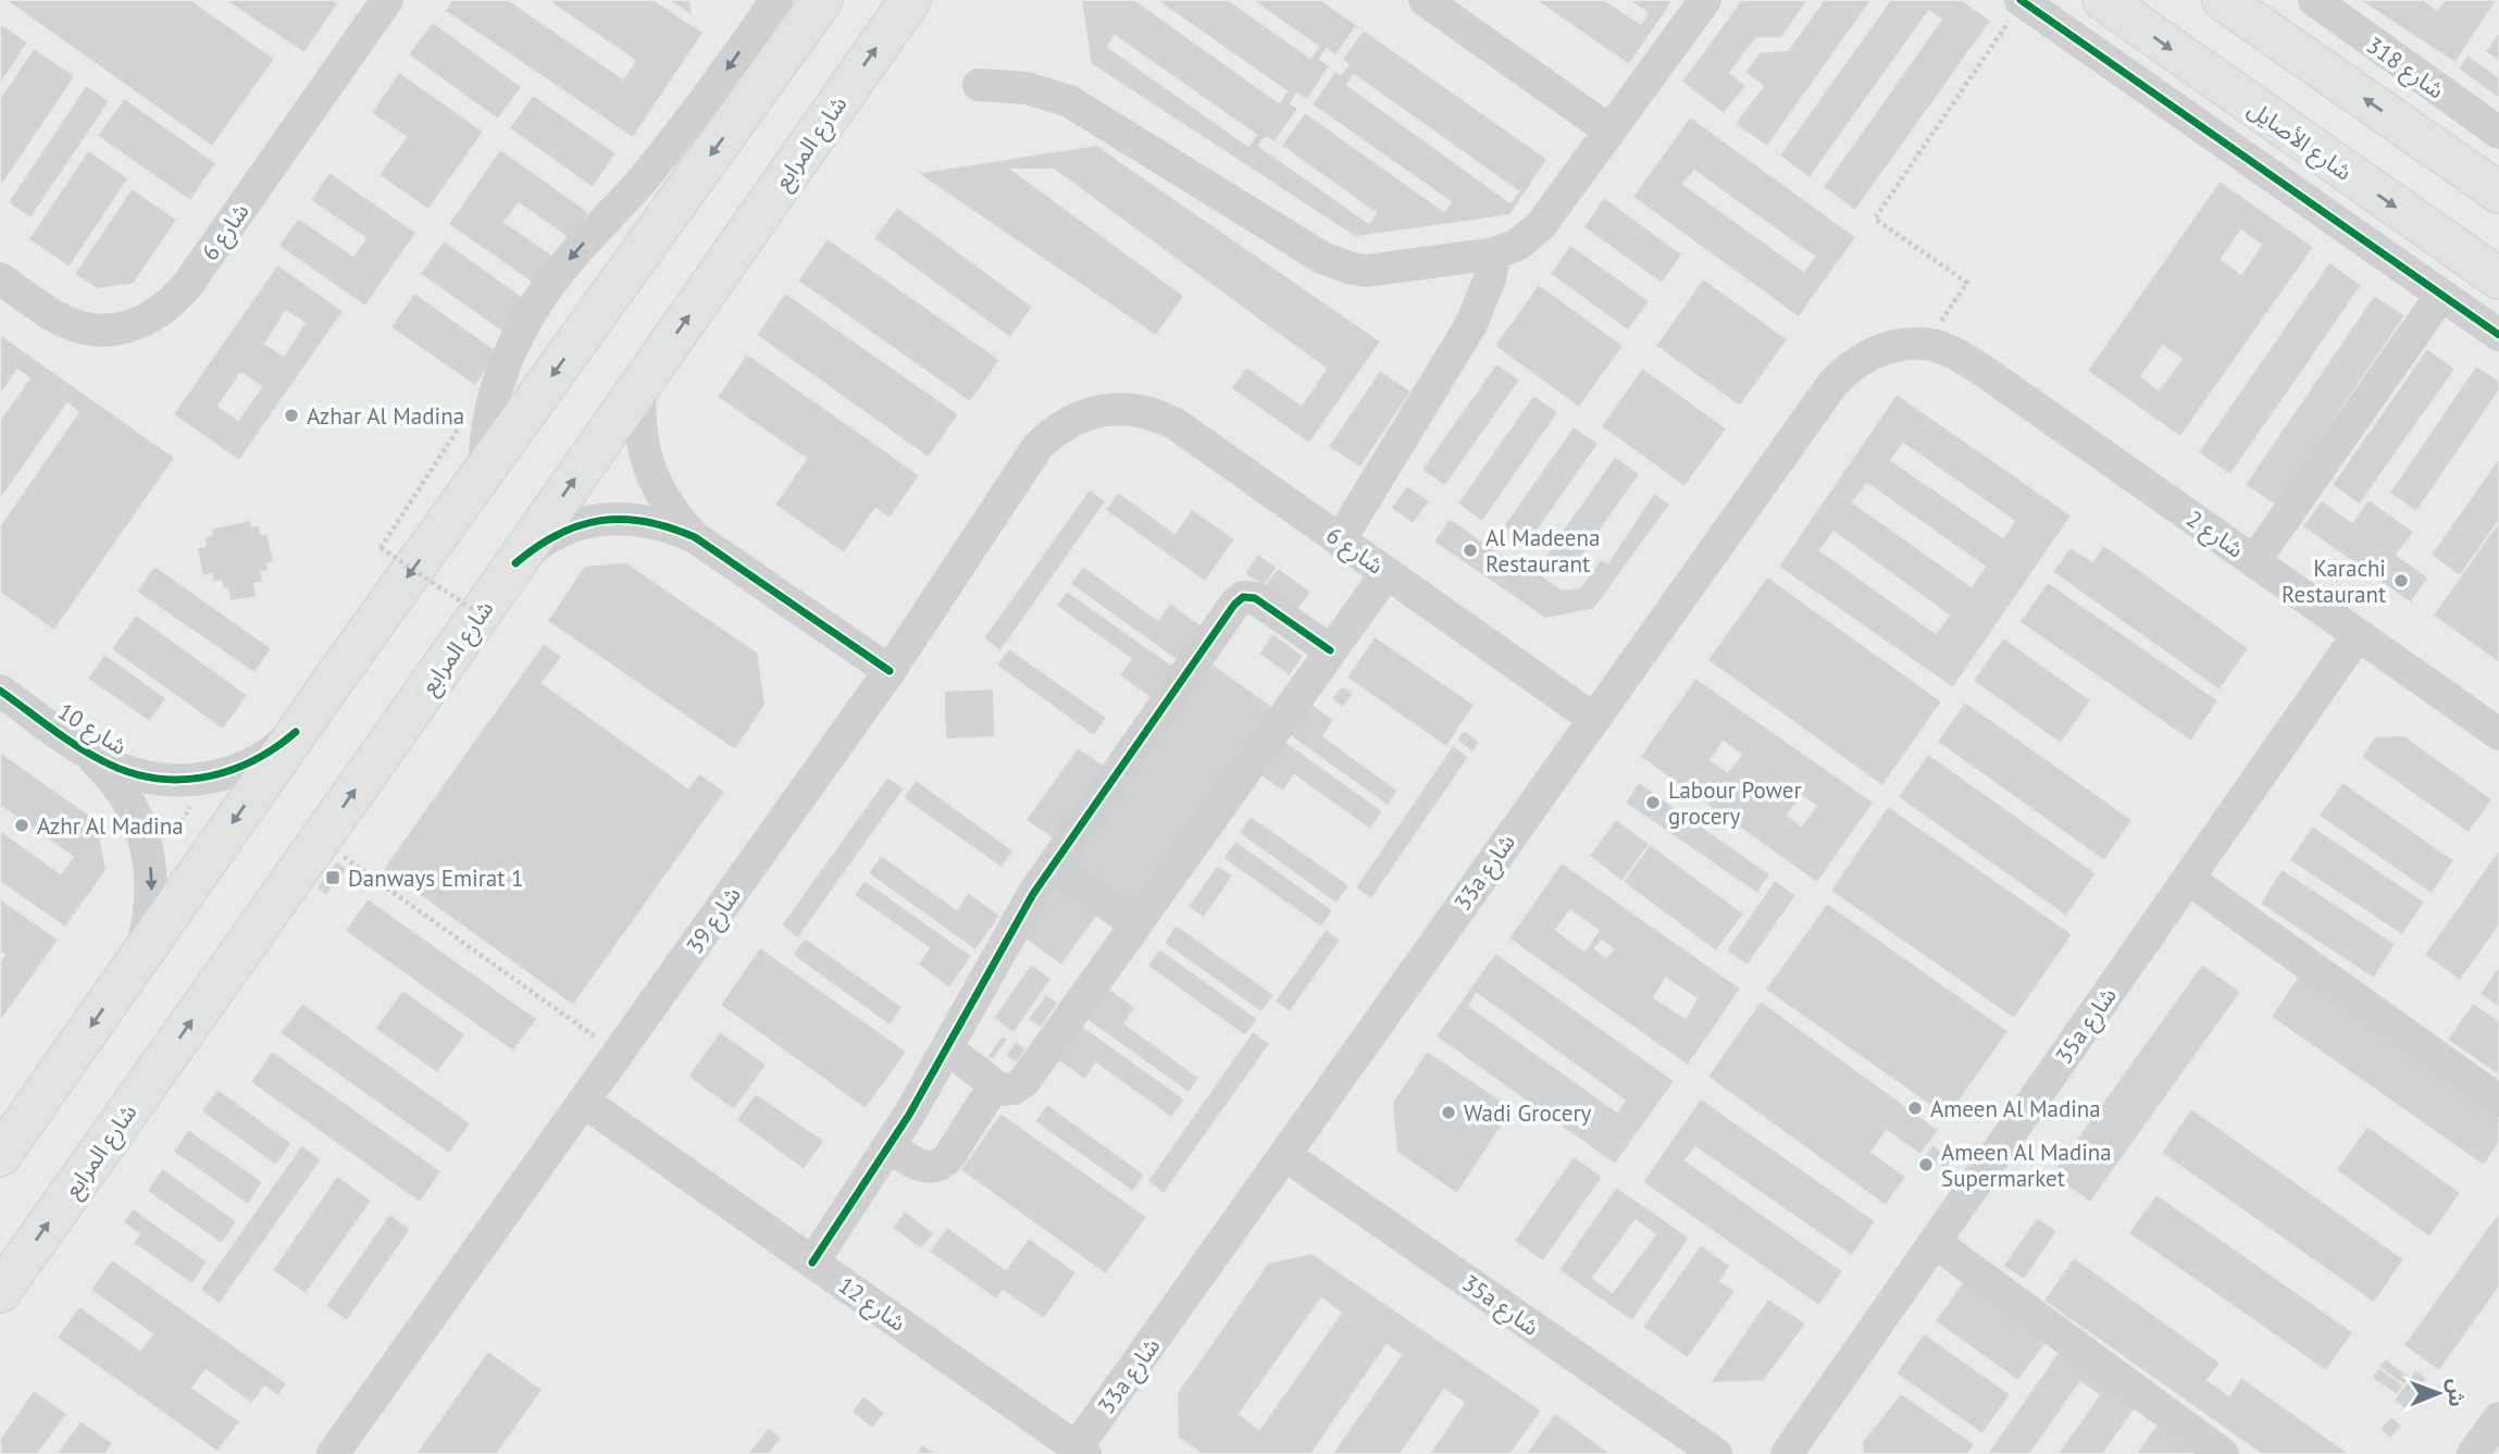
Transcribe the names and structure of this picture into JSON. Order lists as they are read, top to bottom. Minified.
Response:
{"streets":{"main road":["شارع الأصايل","شارع المرابع"],"street":["شارع 318","شارع 6","شارع 2","شارع 10","33a شارع","شارع 39","35a شارع","شارع 12"]},"crossings":[["شارع 6","33a شارع"],["شارع 6","شارع 39"],["شارع 2","33a شارع"],["شارع 2","35a شارع"],["33a شارع","35a شارع"],["33a شارع","شارع 12"],["شارع 39","شارع 12"]],"places":{"other":["Azhar Al Madina","Al Madeena Restaurant","Karachi Restaurant","Labour Power grocery","Azhr Al Madina","Ameen Al Madina","Wadi Grocery","Ameen Al Madina Supermarket"],"transit":["Danways Emirat 1"]},"north":"right"}
